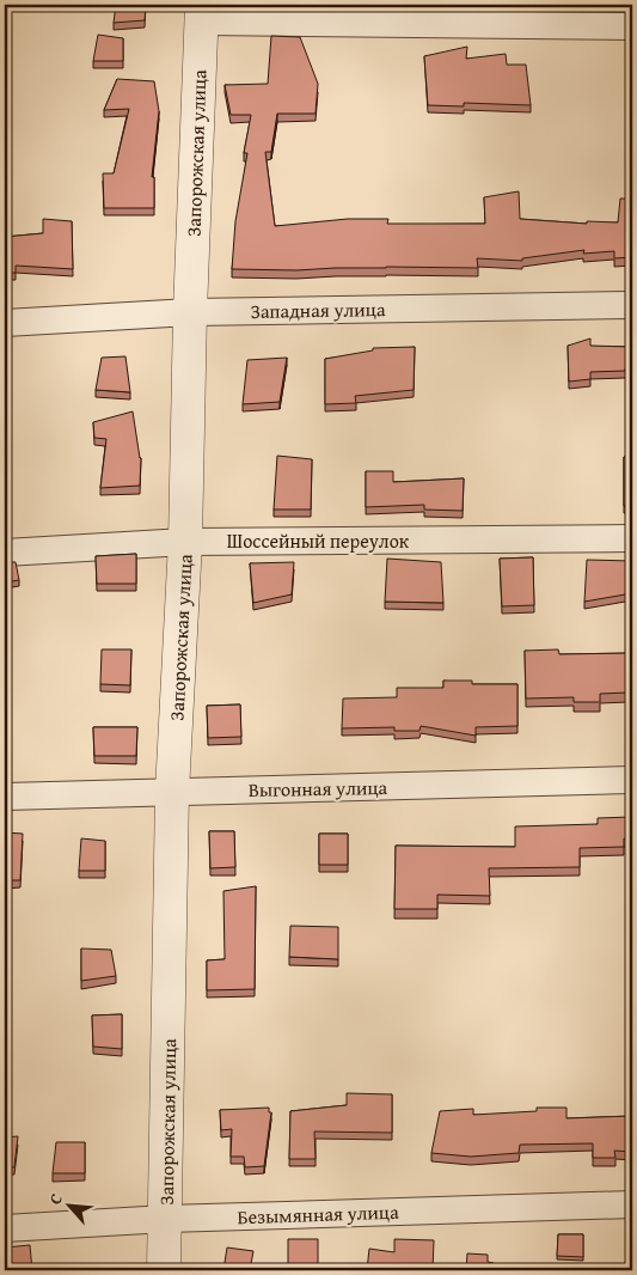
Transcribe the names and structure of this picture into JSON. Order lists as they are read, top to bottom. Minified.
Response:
{"streets":{"street":["Запорожская улица","Западная улица","Шоссейный переулок","Выгонная улица","Безымянная улица"]},"crossings":[["Запорожская улица","Западная улица"],["Запорожская улица","Шоссейный переулок"],["Запорожская улица","Выгонная улица"],["Запорожская улица","Безымянная улица"]],"north":"top left"}
